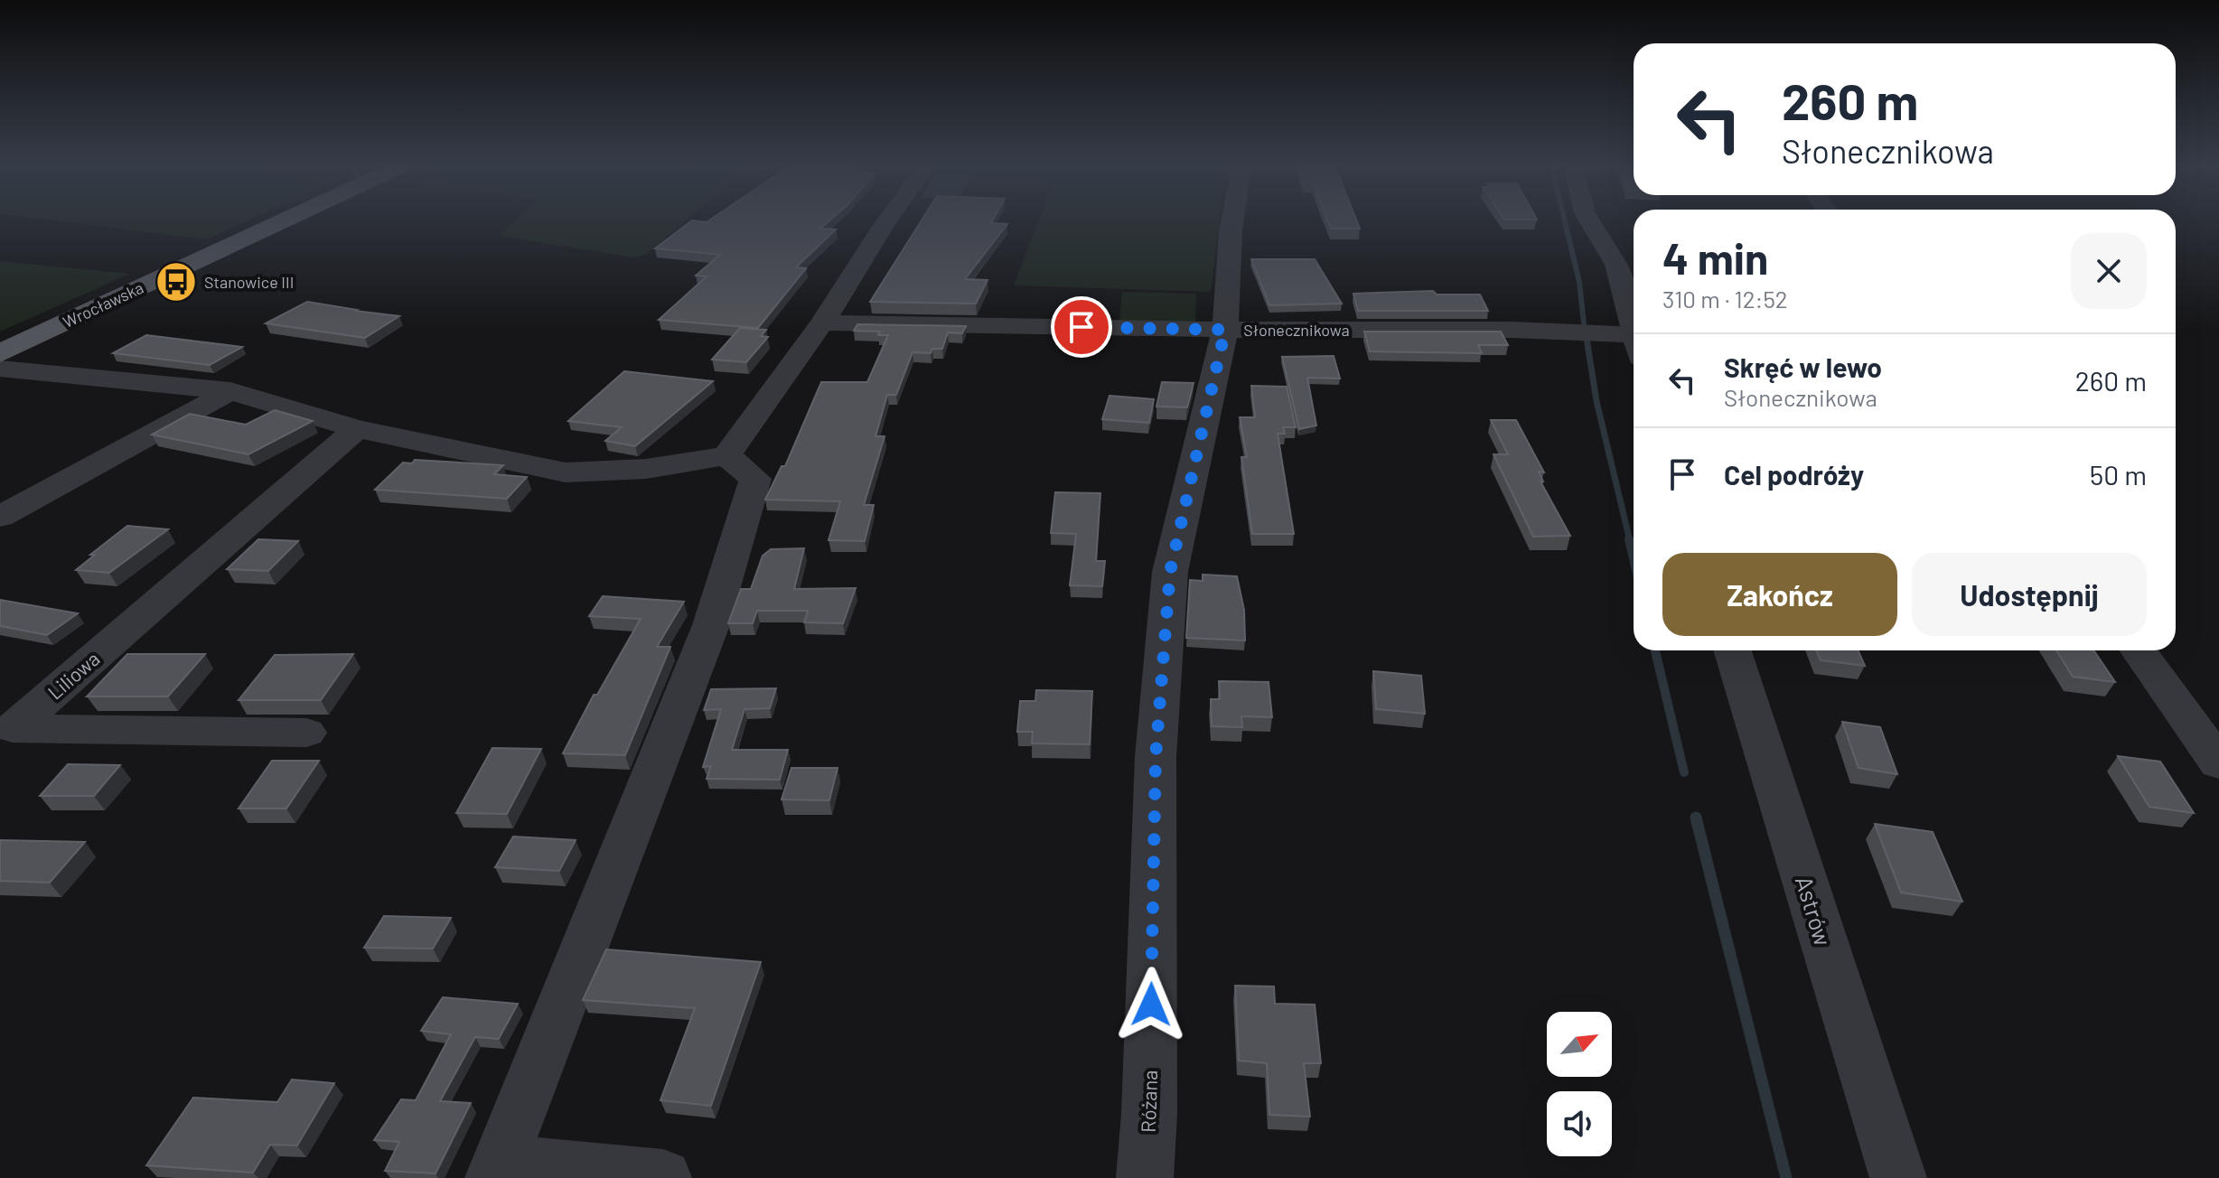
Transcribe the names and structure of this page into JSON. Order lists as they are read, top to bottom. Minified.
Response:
{"streets":{"main road":["Wrocławska"],"street":["Słonecznikowa","Liliowa","Astrów","Różana"]},"crossings":[["Słonecznikowa","Różana"]],"places":{"bus stop":["Stanowice III"]},"north":"top right","page":{"turn":["260 m","Słonecznikowa"],"heading":["4 min","310 m · 12:52"],"list":[{"name":"Skręć w lewo","note":"Słonecznikowa","value":"260 m"},{"name":"Cel podróży","value":"50 m"}],"buttons":["Zakończ","Udostępnij"]}}
